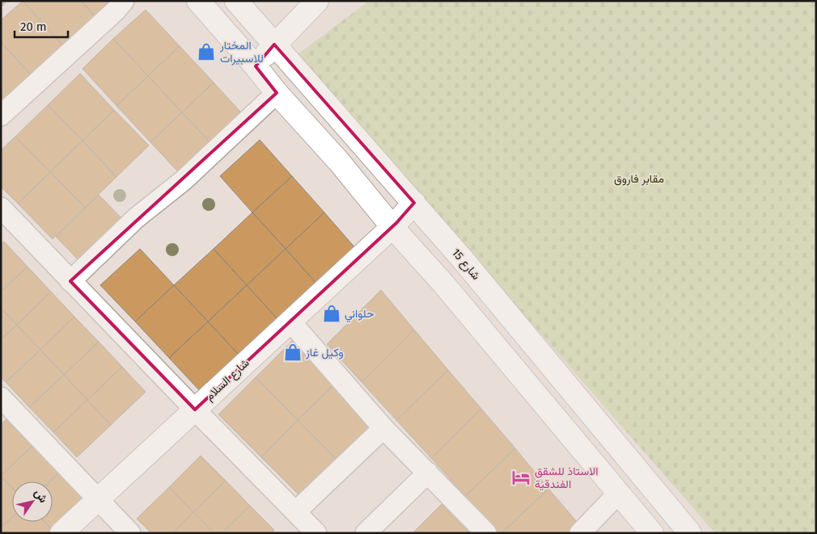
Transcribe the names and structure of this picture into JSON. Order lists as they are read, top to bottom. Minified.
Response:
{"streets":{"street":["شارع 15","شارع السلام"]},"crossings":[["شارع 15","شارع السلام"]],"parks":["مقابر فاروق"],"places":{"shop":["المختار للاسبيرات","حلواني","وكيل غاز"],"hotel":["الاستاذ للشقق الفندقية"]},"scale_bar":"20 m","north":"top right"}
